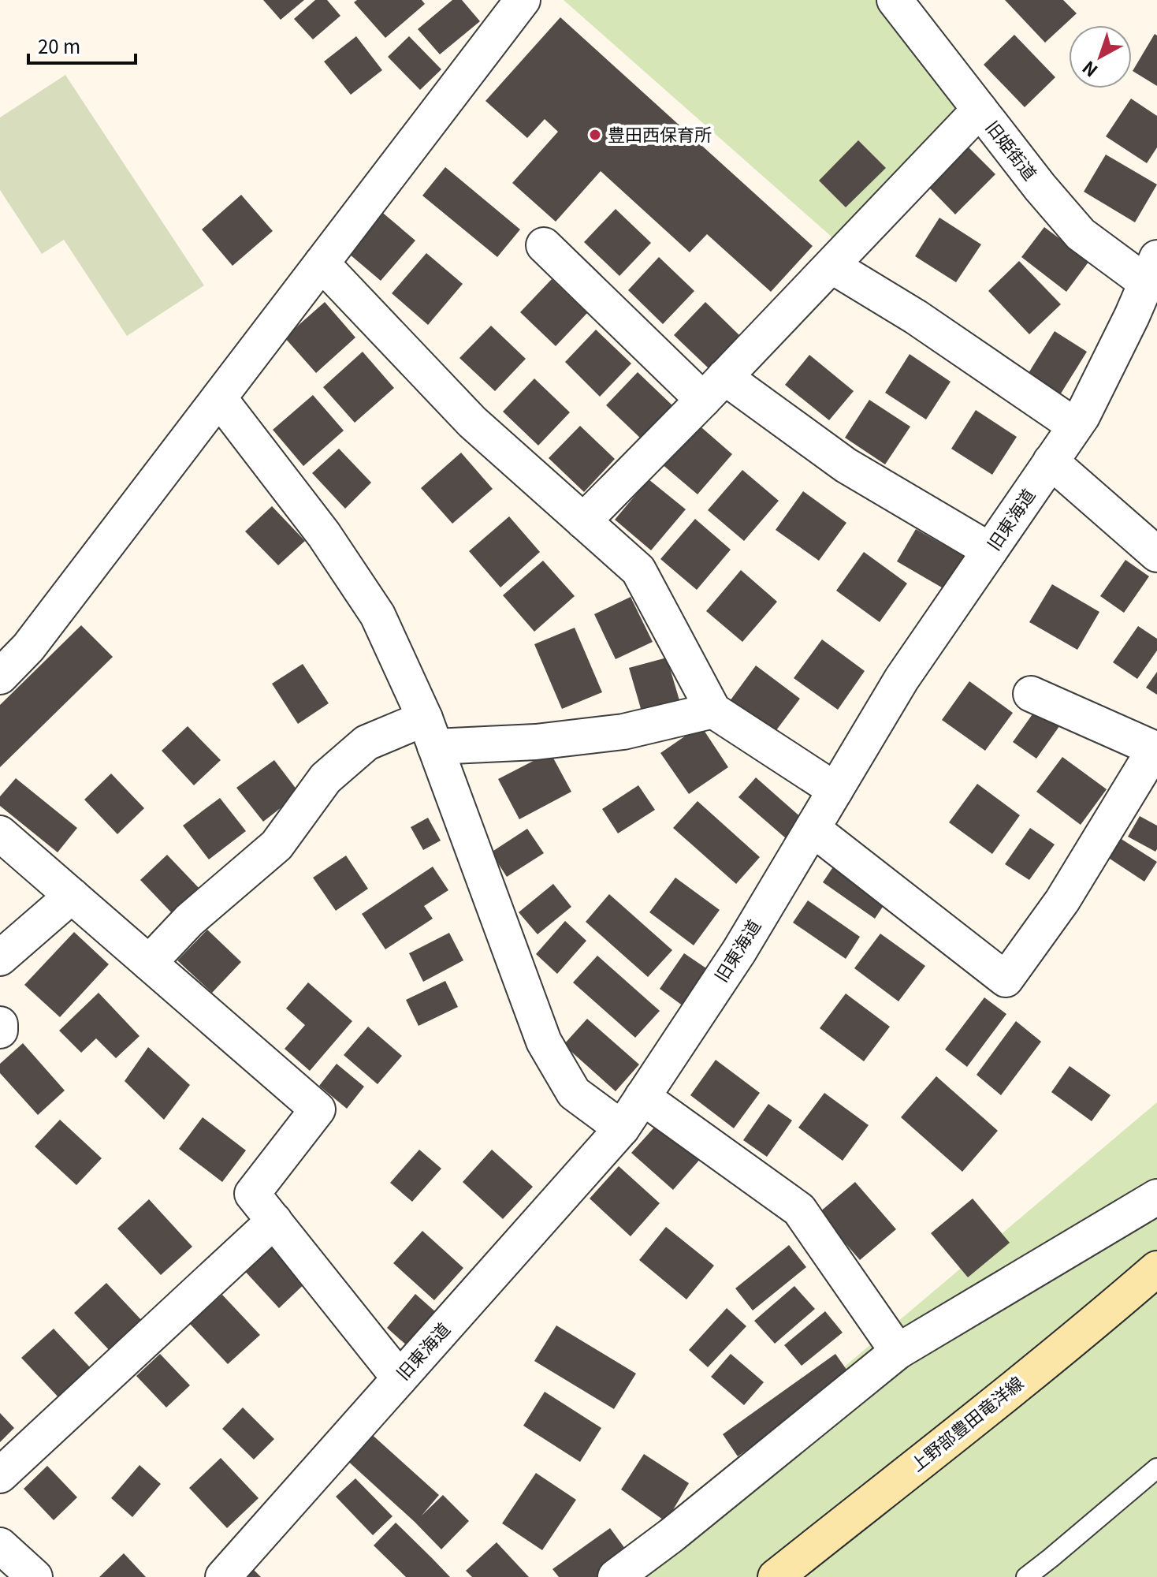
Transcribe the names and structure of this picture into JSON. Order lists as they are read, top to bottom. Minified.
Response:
{"streets":{"main road":["上野部豊田竜洋線"],"street":["旧姫街道","旧東海道"]},"crossings":[["旧姫街道","旧東海道"]],"places":["豊田西保育所"],"scale_bar":"20 m","north":"bottom left"}
